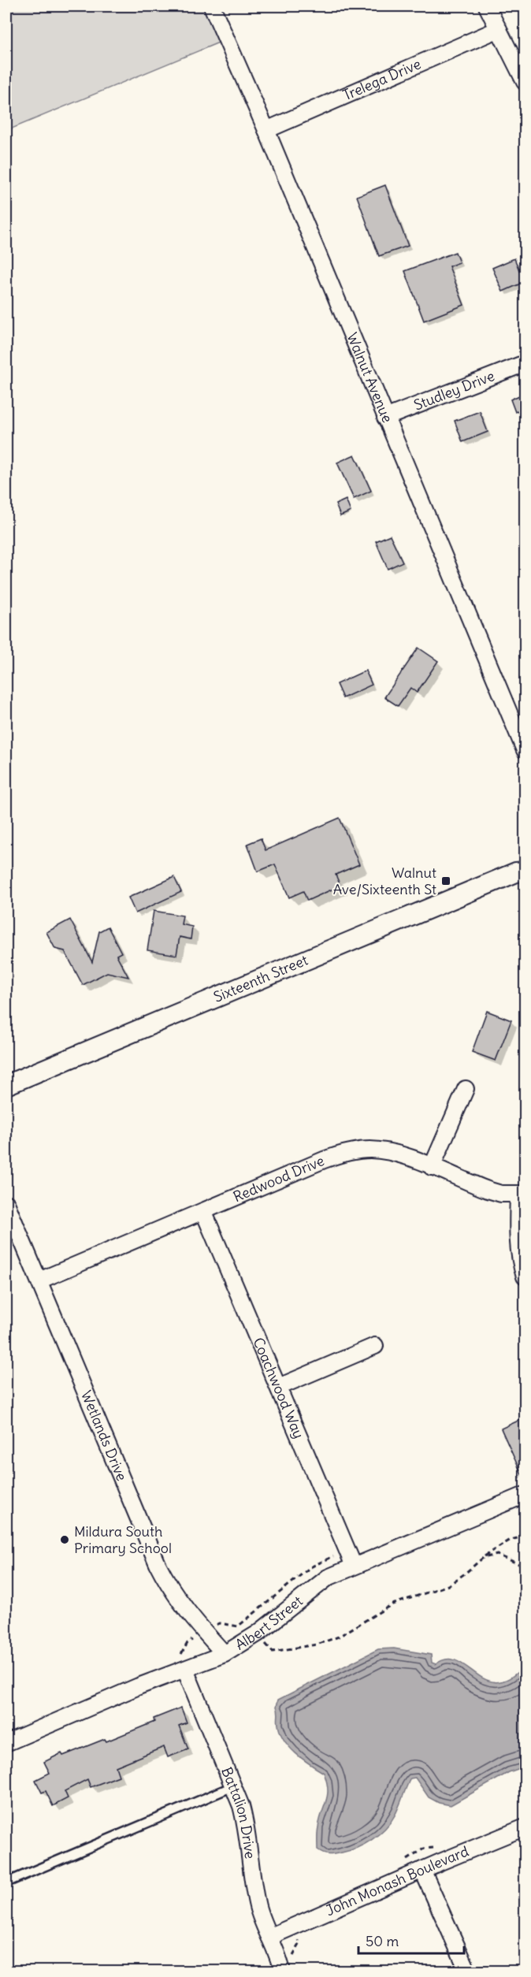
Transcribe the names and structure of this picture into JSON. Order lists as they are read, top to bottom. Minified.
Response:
{"streets":{"street":["Trelega Drive","Walnut Avenue","Studley Drive","Sixteenth Street","Redwood Drive","Coachwood Way","Wetlands Drive","Albert Street","Battalion Drive","John Monash Boulevard"]},"crossings":[["Trelega Drive","Walnut Avenue"],["Walnut Avenue","Studley Drive"],["Redwood Drive","Coachwood Way"],["Redwood Drive","Wetlands Drive"],["Coachwood Way","Albert Street"],["Wetlands Drive","Albert Street"],["Albert Street","Battalion Drive"],["Battalion Drive","John Monash Boulevard"]],"places":{"transit":["Walnut Ave/Sixteenth St"],"other":["Mildura South Primary School"]},"scale_bar":"50 m"}
